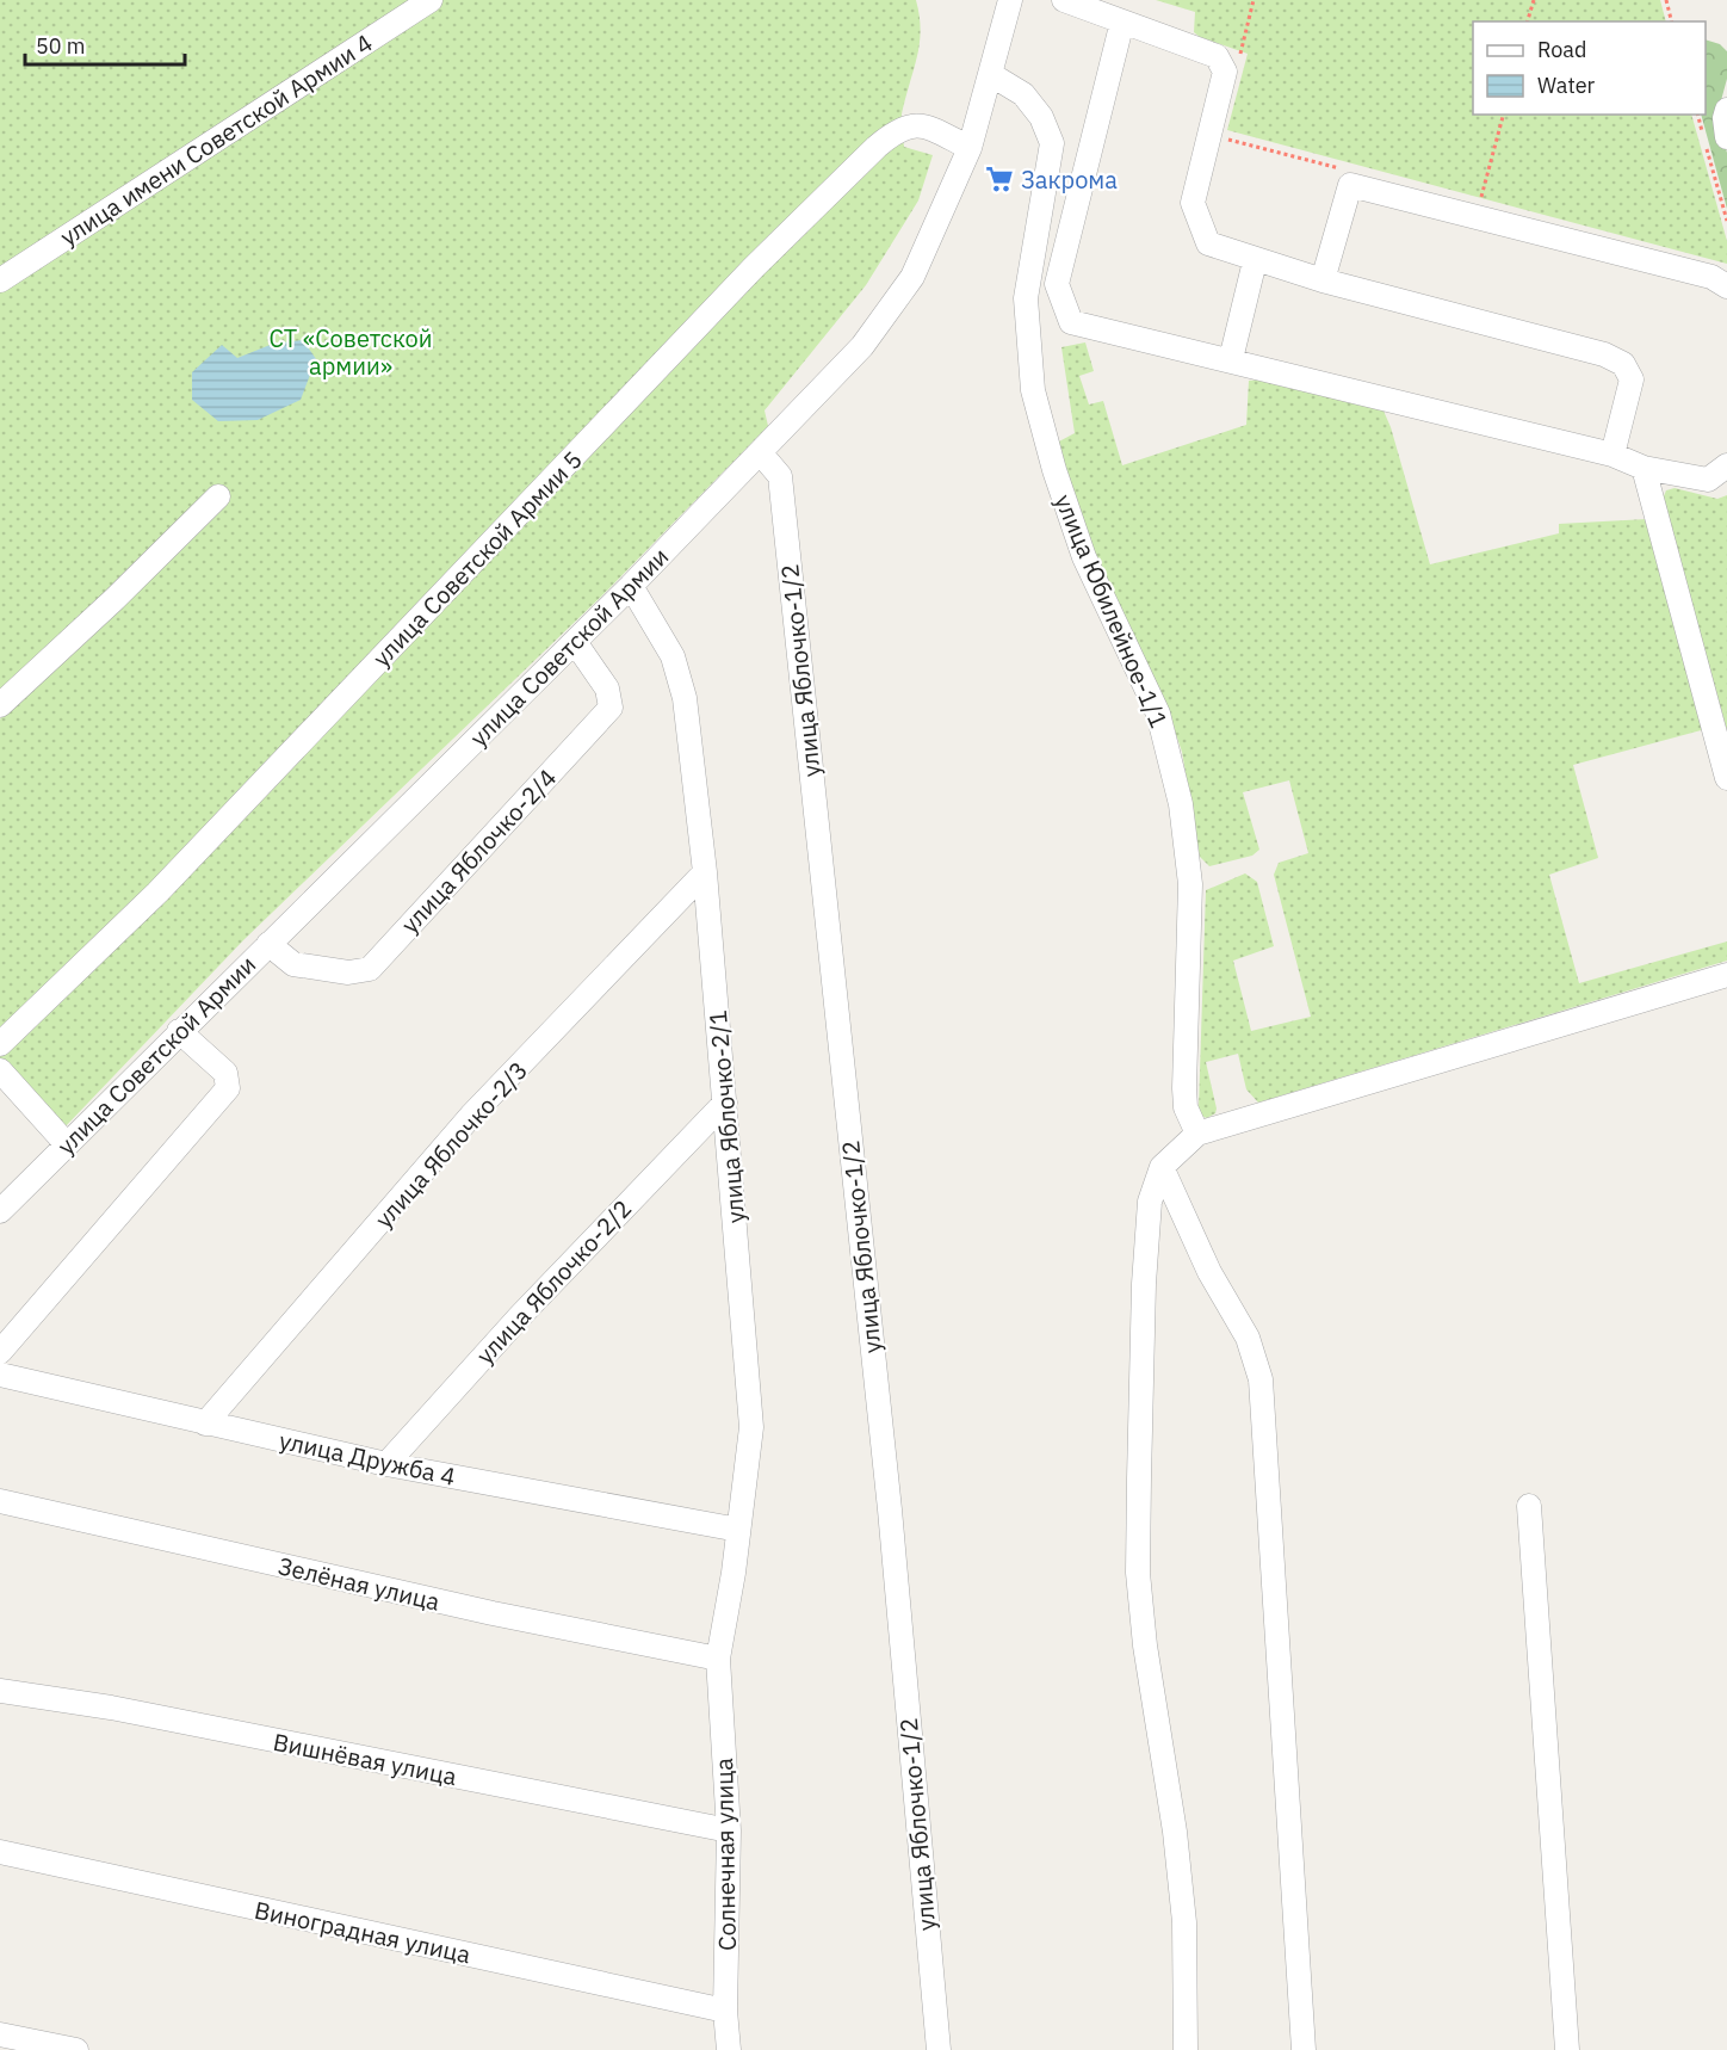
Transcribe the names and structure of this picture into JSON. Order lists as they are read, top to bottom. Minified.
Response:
{"streets":{"street":["улица имени Советской Армии 4","улица Советской Армии 5","улица Юбилейное-1/1","улица Советской Армии","улица Яблочко-1/2","улица Яблочко-2/4","улица Яблочко-2/1","улица Яблочко-2/3","улица Яблочко-2/2","улица Дружба 4","Зелёная улица","Вишнёвая улица","Солнечная улица","Виноградная улица"]},"crossings":[["улица Советской Армии 5","улица Советской Армии"],["улица Юбилейное-1/1","улица Советской Армии"],["улица Советской Армии","улица Яблочко-1/2"],["улица Советской Армии","улица Яблочко-2/4"],["улица Советской Армии","улица Яблочко-2/1"],["улица Яблочко-2/1","улица Яблочко-2/3"],["улица Яблочко-2/1","улица Яблочко-2/2"],["улица Яблочко-2/1","улица Дружба 4"],["улица Яблочко-2/1","Зелёная улица"],["улица Яблочко-2/1","Солнечная улица"],["улица Яблочко-2/3","улица Дружба 4"],["улица Яблочко-2/2","улица Дружба 4"],["Зелёная улица","Солнечная улица"],["Вишнёвая улица","Солнечная улица"],["Солнечная улица","Виноградная улица"]],"parks":["СТ «Советской армии»"],"places":{"supermarket":["Закрома"]},"legend":["Road","Water"],"scale_bar":"50 m"}
